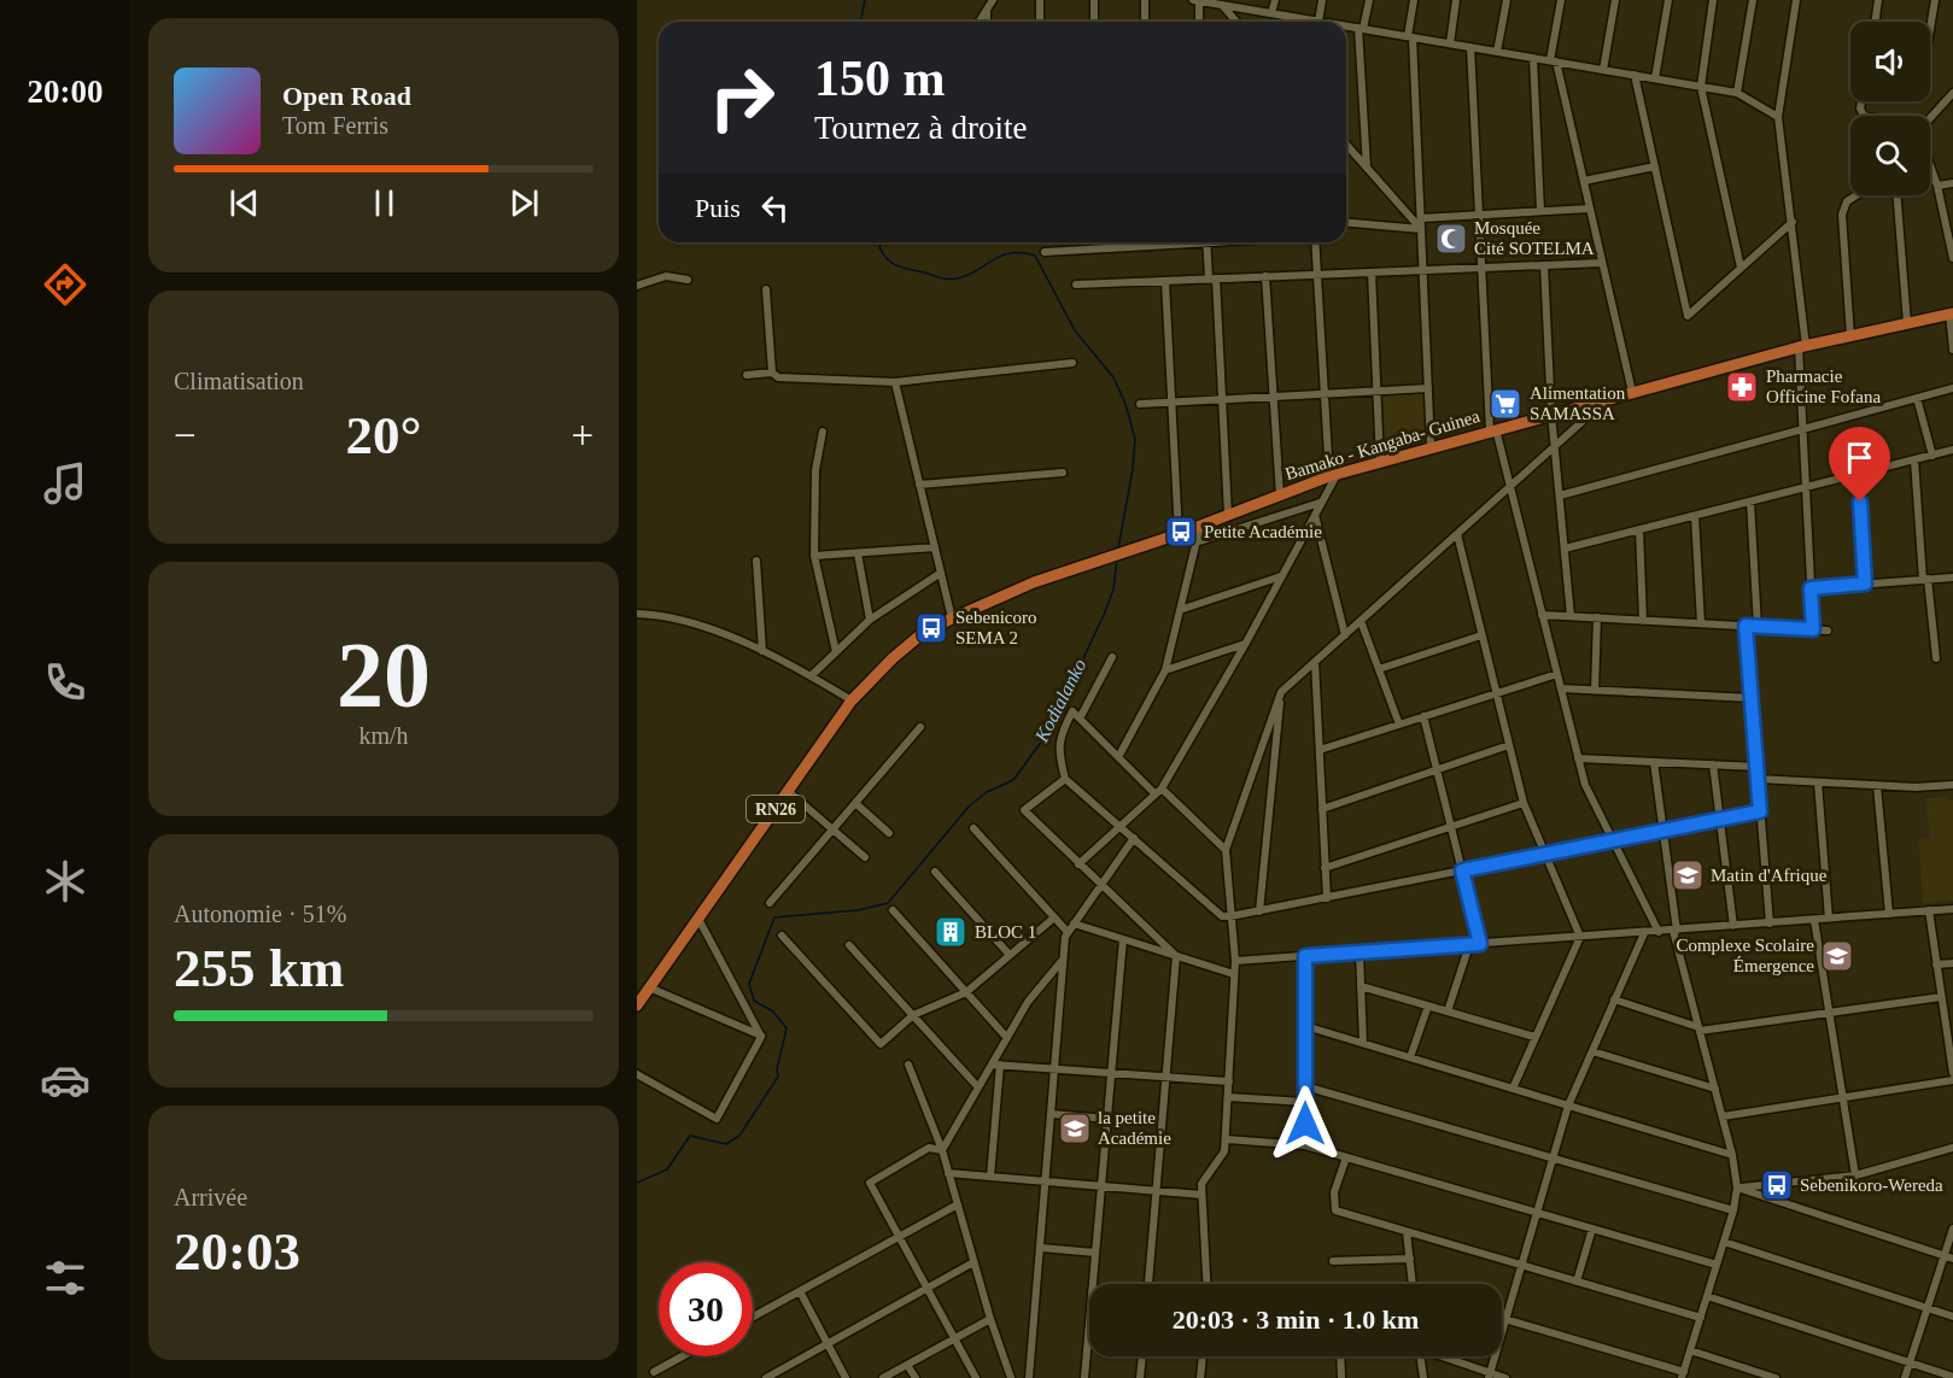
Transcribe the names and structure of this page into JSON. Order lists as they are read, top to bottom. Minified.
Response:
{"streets":{"main road":["Bamako - Kangaba- Guinea","RN26"]},"water":["Kodialanko"],"places":{"mosque":["Mosquée Cité SOTELMA"],"pharmacy":["Pharmacie Officine Fofana"],"supermarket":["Alimentation SAMASSA"],"bus stop":["Petite Académie","Sebenicoro SEMA 2","Sebenikoro-Wereda"],"school or university":["Matin d'Afrique","Complexe Scolaire Émergence","la petite Académie"],"building":["BLOC 1"]},"page":{"tabs":"20:00","turn":["150 m","Tournez à droite"],"song":["Open Road","Tom Ferris"],"then":"Puis","tile":["Climatisation",["20","km/h"],["Autonomie · 51%","255 km"],["Arrivée","20:03"]],"heat":["−","20°","+"],"limit":"30","trip":"20:03 · 3 min · 1.0 km"}}
